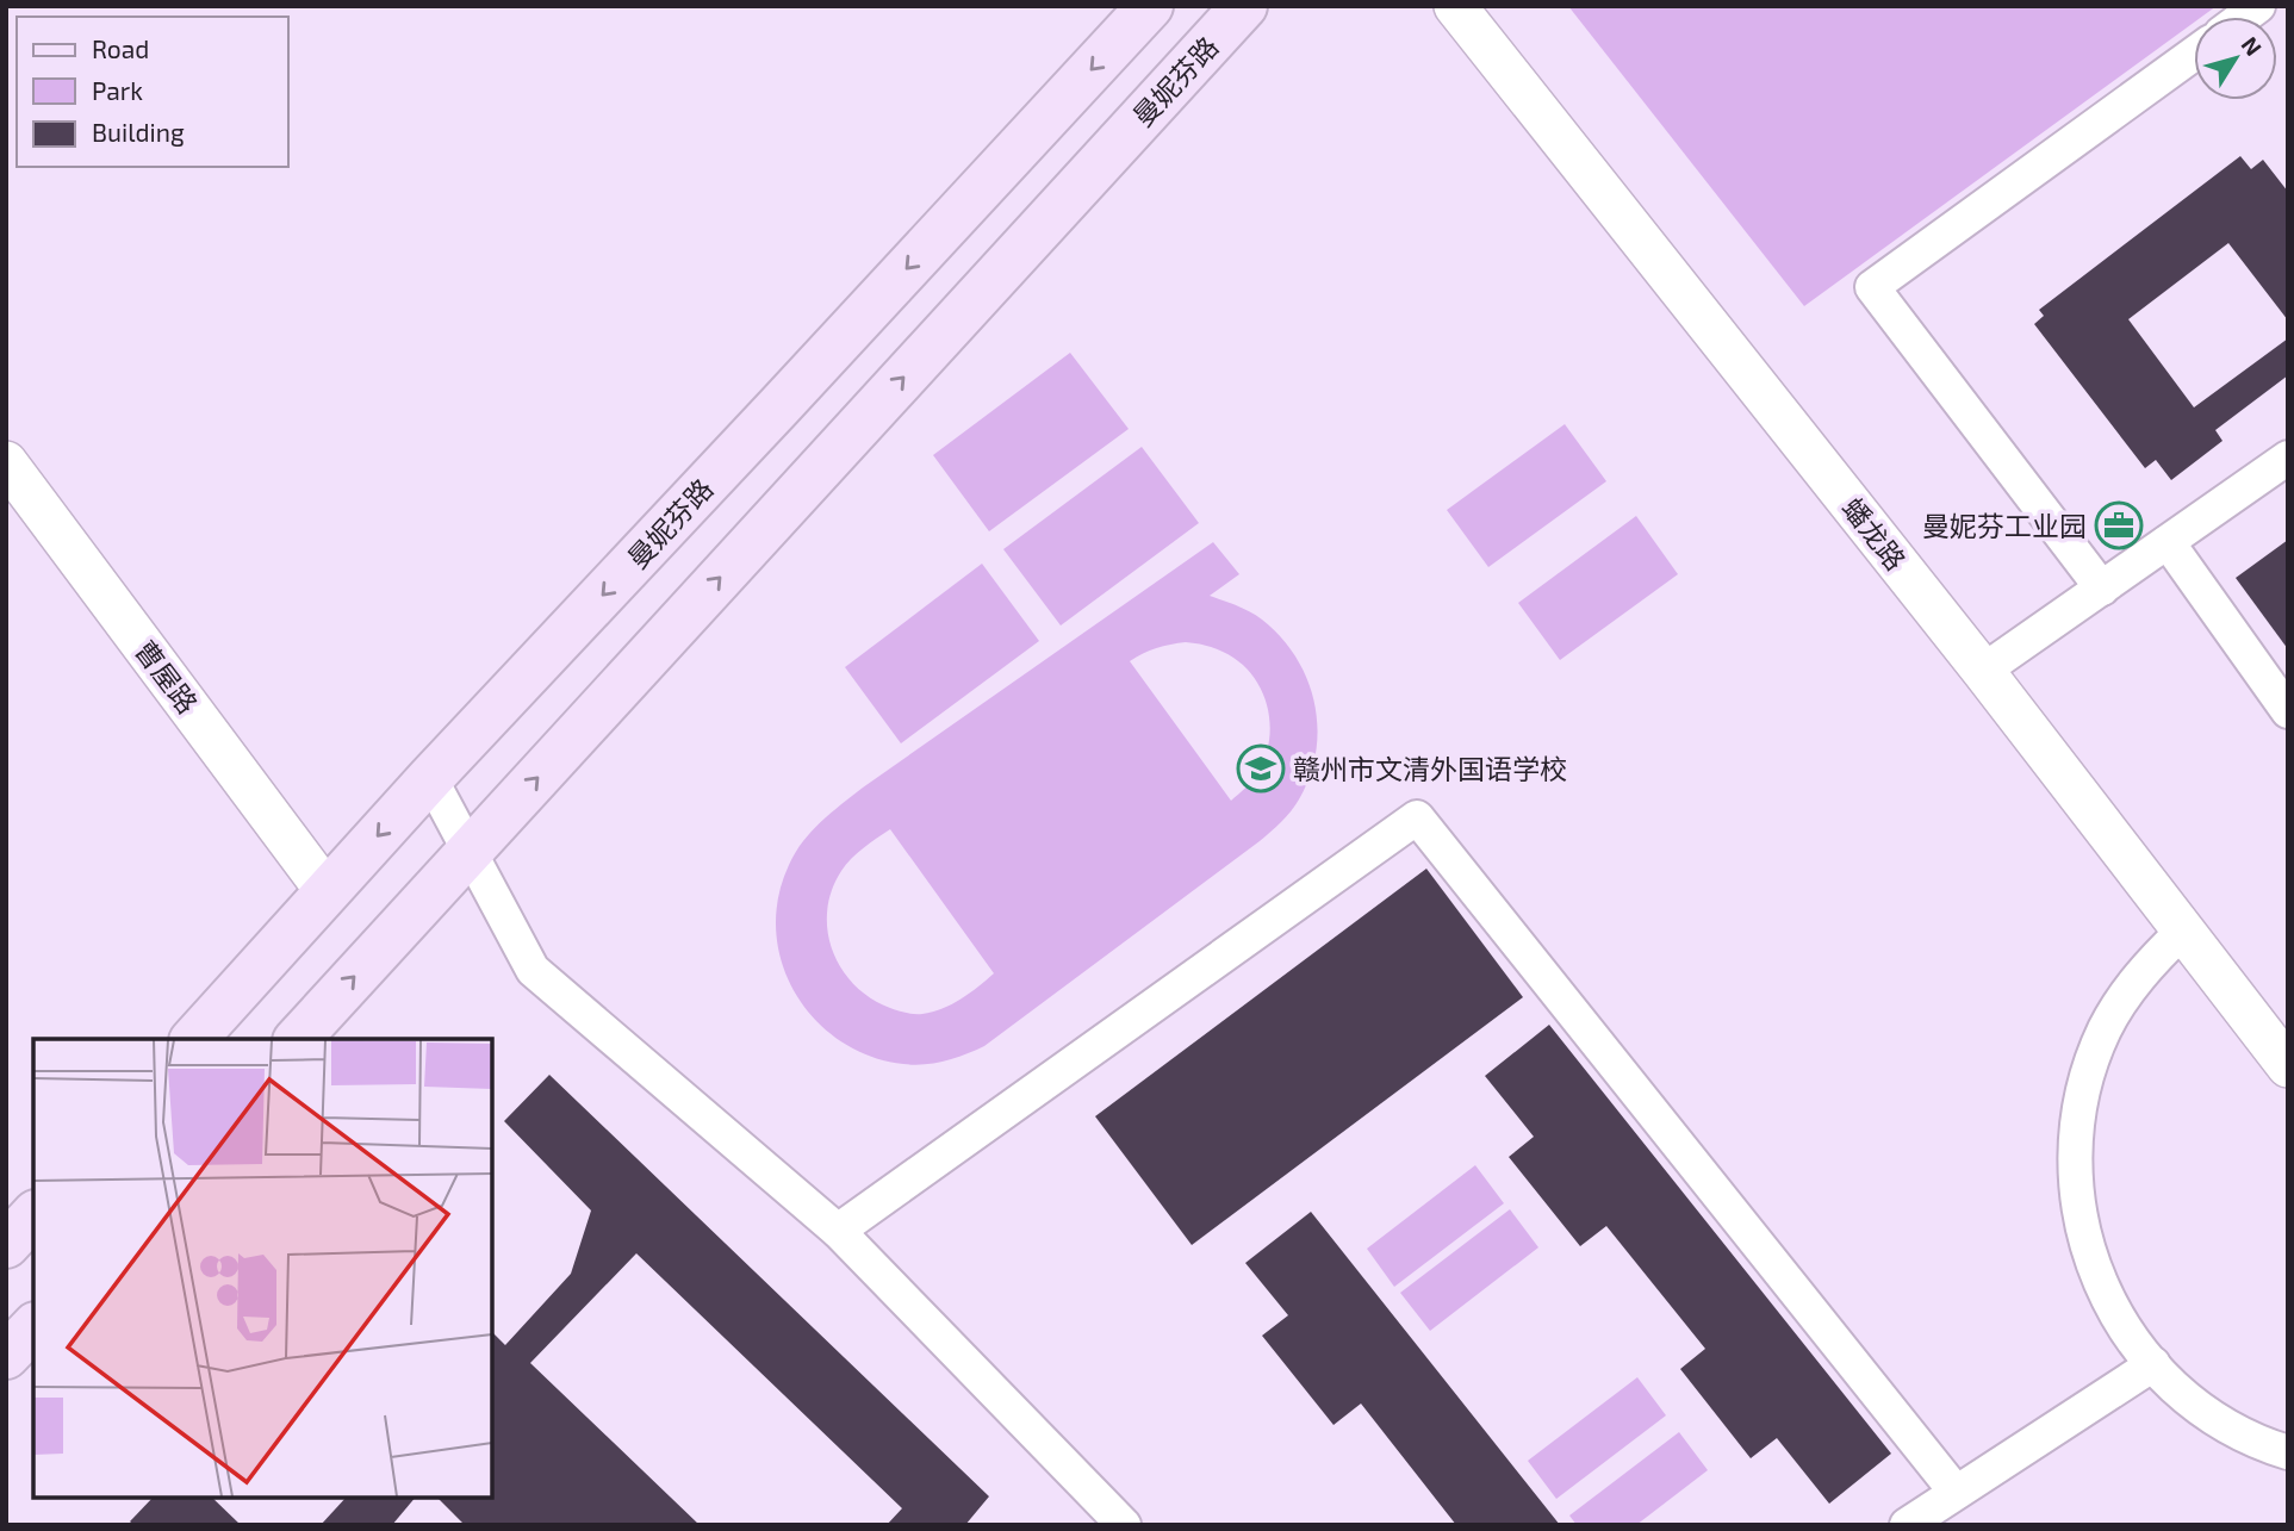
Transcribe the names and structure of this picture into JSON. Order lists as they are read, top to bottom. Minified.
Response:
{"streets":{"main road":["曼妮芬路"],"street":["蟠龙路","曹屋路"]},"crossings":[["曼妮芬路","曹屋路"]],"places":{"office":["曼妮芬工业园"],"school or university":["赣州市文清外国语学校"]},"legend":["Road","Park","Building"],"north":"top right"}
